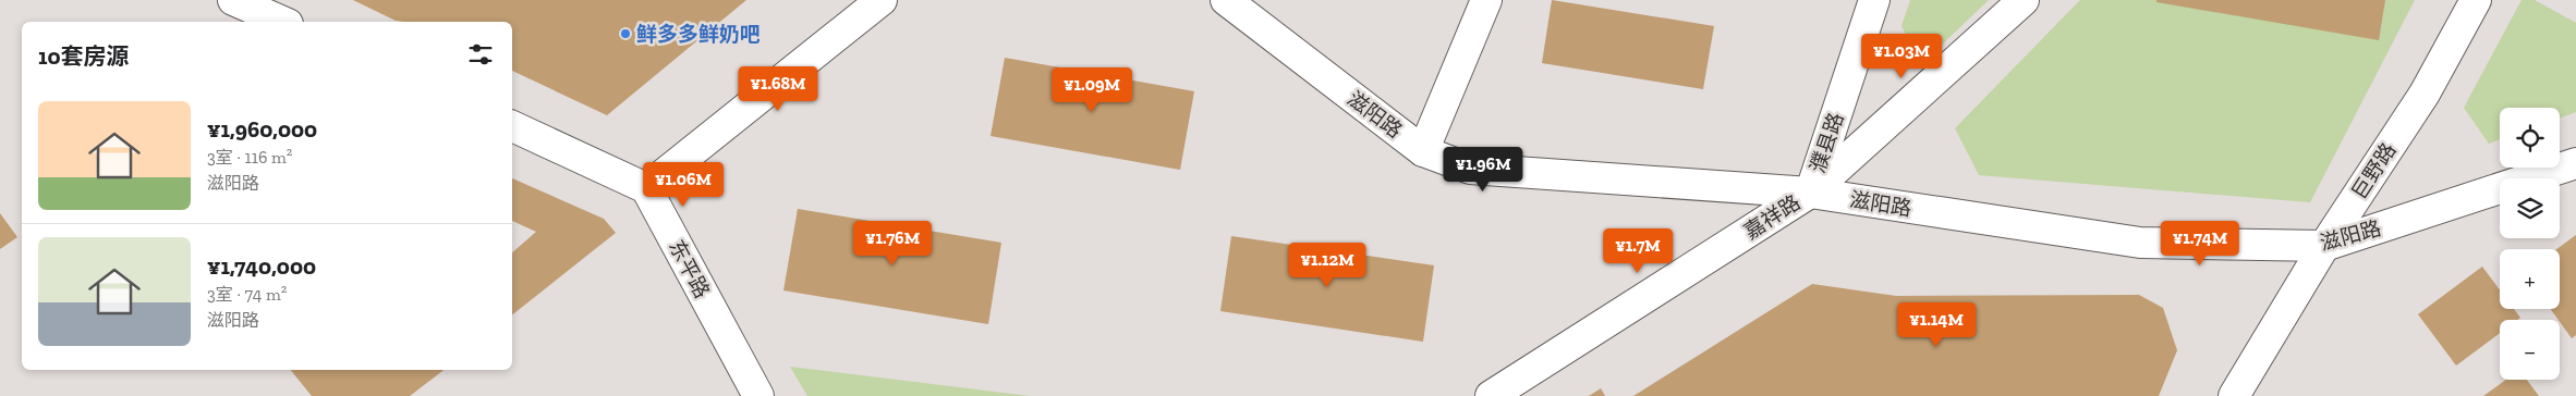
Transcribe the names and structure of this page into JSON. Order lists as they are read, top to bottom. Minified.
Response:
{"streets":{"street":["滋阳路","濮县路","巨野路","嘉祥路","东平路"]},"crossings":[["滋阳路","濮县路"],["滋阳路","巨野路"],["滋阳路","嘉祥路"],["濮县路","嘉祥路"]],"places":["鲜多多鲜奶吧"],"page":{"heading":"10套房源","price":["¥1.03M","¥1.68M","¥1.09M","¥1.96M","¥1.06M","¥1.76M","¥1.74M","¥1.7M","¥1.12M","¥1.14M"],"list":[{"name":"¥1,960,000","note":"3室 · 116 m² · 滋阳路"},{"name":"¥1,740,000","note":"3室 · 74 m² · 滋阳路"}],"map_buttons":["+","−"]}}
